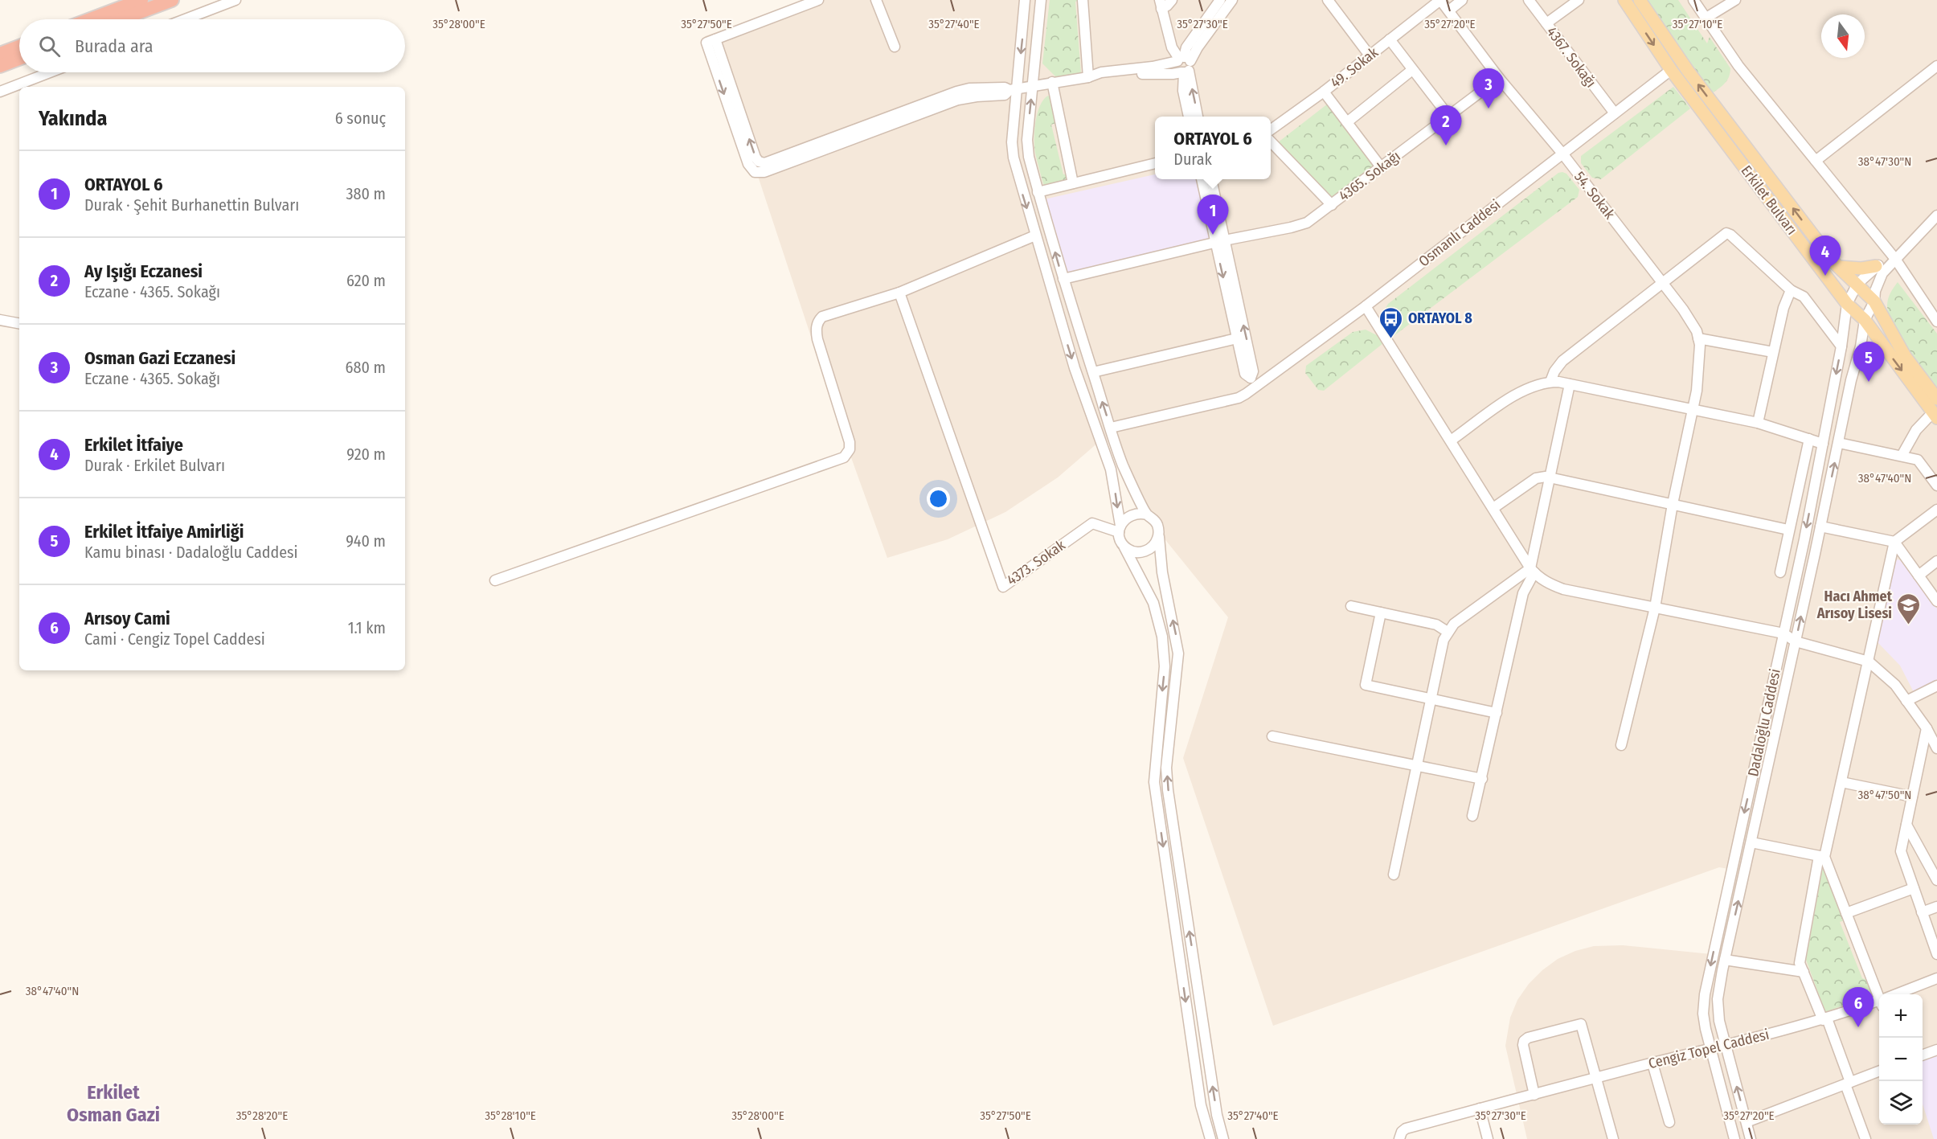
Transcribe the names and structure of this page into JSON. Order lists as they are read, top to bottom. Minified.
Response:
{"streets":{"main road":["Erkilet Bulvarı"],"street":["4367. Sokağı","49. Sokak","4365. Sokağı","54. Sokak","Osmanlı Caddesi","4373. Sokak","Dadaloğlu Caddesi","Cengiz Topel Caddesi"]},"crossings":[["4367. Sokağı","Osmanlı Caddesi"],["49. Sokak","54. Sokak"],["4365. Sokağı","54. Sokak"],["54. Sokak","Osmanlı Caddesi"],["Erkilet Bulvarı","Osmanlı Caddesi"],["Erkilet Bulvarı","Dadaloğlu Caddesi"],["Dadaloğlu Caddesi","Cengiz Topel Caddesi"]],"districts":["Erkilet Osman Gazi"],"places":{"bus stop":["ORTAYOL 8"],"school or university":["Hacı Ahmet Arısoy Lisesi"]},"north":"bottom","page":{"search":"Burada ara","pins":["3","2","1","4","5","6"],"heading":["Yakında","6 sonuç"],"popup":["ORTAYOL 6","Durak"],"list":[{"mark":"1","name":"ORTAYOL 6","note":"Durak · Şehit Burhanettin Bulvarı","value":"380 m"},{"mark":"2","name":"Ay Işığı Eczanesi","note":"Eczane · 4365. Sokağı","value":"620 m"},{"mark":"3","name":"Osman Gazi Eczanesi","note":"Eczane · 4365. Sokağı","value":"680 m"},{"mark":"4","name":"Erkilet İtfaiye","note":"Durak · Erkilet Bulvarı","value":"920 m"},{"mark":"5","name":"Erkilet İtfaiye Amirliği","note":"Kamu binası · Dadaloğlu Caddesi","value":"940 m"},{"mark":"6","name":"Arısoy Cami","note":"Cami · Cengiz Topel Caddesi","value":"1.1 km"}],"map_buttons":["+","−"]},"coordinates":["35°28'00\"E","35°27'50\"E","35°27'40\"E","35°27'30\"E","35°27'20\"E","35°27'10\"E","38°47'30\"N","38°47'40\"N","38°47'50\"N","35°28'20\"E","35°28'10\"E"]}
